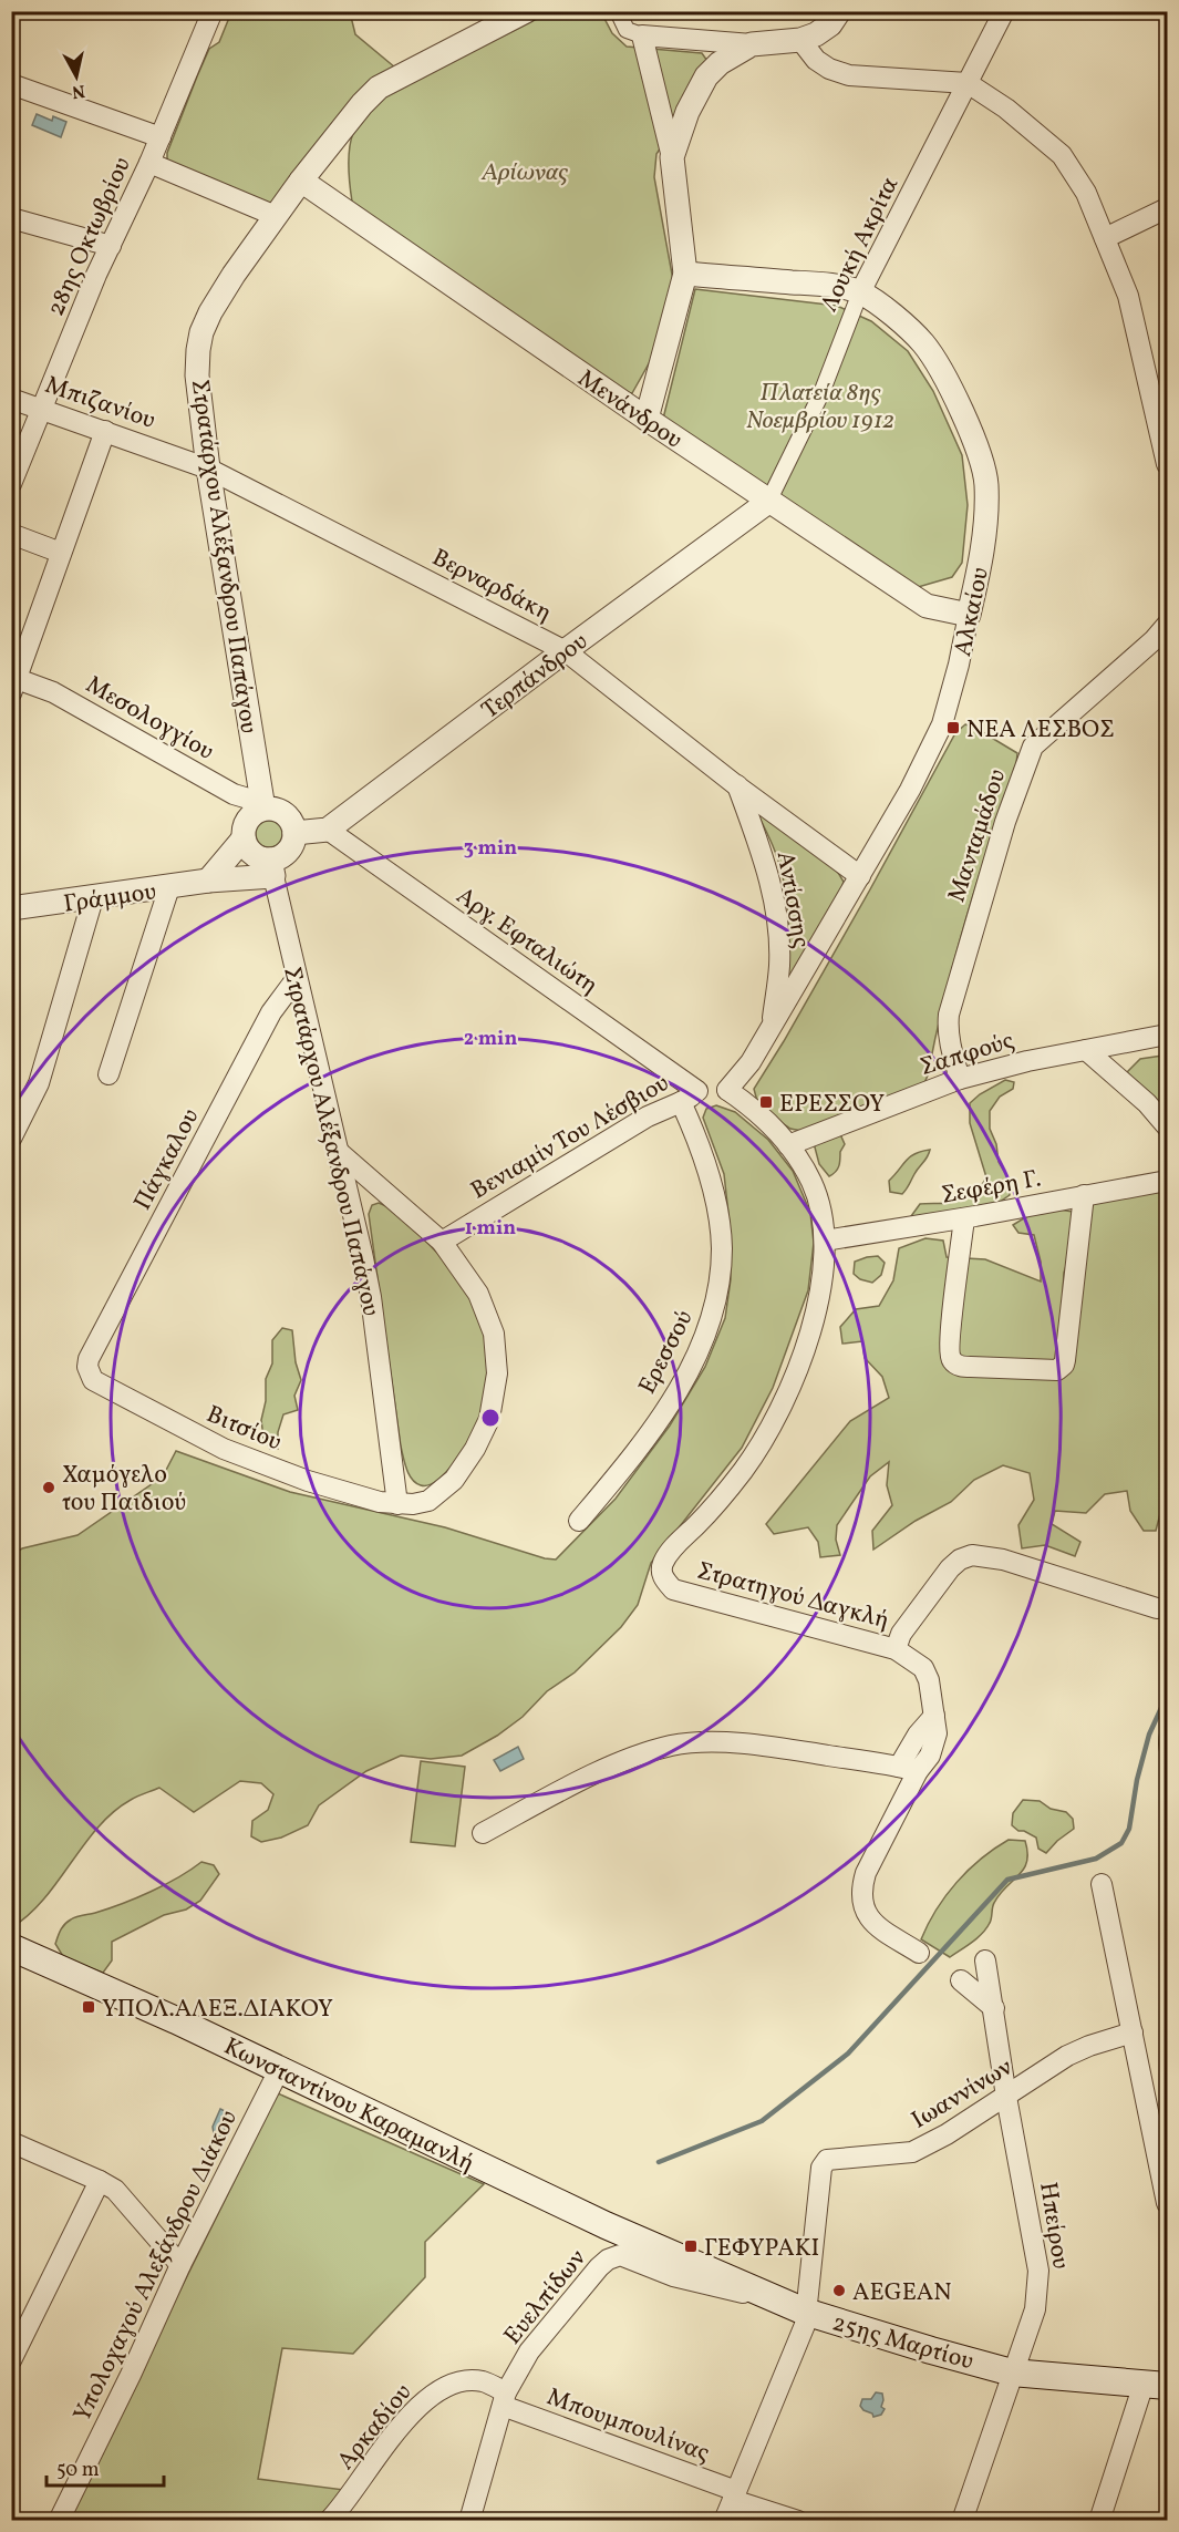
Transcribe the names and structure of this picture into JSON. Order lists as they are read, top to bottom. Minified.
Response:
{"streets":{"main road":["Κωνσταντίνου Καραμανλή","25ης Μαρτίου"],"street":["28ης Οκτωβρίου","Λουκή Ακρίτα","Μπιζανίου","Μενάνδρου","Στρατάρχου Αλέξανδρου Παπάγου","Βερναρδάκη","Αλκαίου","Τερπάνδρου","Μεσολογγίου","Μανταμάδου","Γράμμου","Αντίσσης","Αργ. Εφταλιώτη","Σαπφούς","Βενιαμίν Του Λέσβιου","Πάγκαλου","Σεφέρη Γ.","Ερεσσού","Βιτσίου","Στρατηγού Δαγκλή","Ιωαννίνων","Ηπείρου","Υπολοχαγού Αλεξάνδρου Διάκου","Ευελπίδων","Μπουμπουλίνας","Αρκαδίου"]},"crossings":[["28ης Οκτωβρίου","Μπιζανίου"],["Λουκή Ακρίτα","Μενάνδρου"],["Λουκή Ακρίτα","Αλκαίου"],["Λουκή Ακρίτα","Τερπάνδρου"],["Μπιζανίου","Στρατάρχου Αλέξανδρου Παπάγου"],["Μπιζανίου","Βερναρδάκη"],["Μενάνδρου","Στρατάρχου Αλέξανδρου Παπάγου"],["Μενάνδρου","Αλκαίου"],["Μενάνδρου","Τερπάνδρου"],["Στρατάρχου Αλέξανδρου Παπάγου","Βερναρδάκη"],["Στρατάρχου Αλέξανδρου Παπάγου","Μεσολογγίου"],["Στρατάρχου Αλέξανδρου Παπάγου","Γράμμου"],["Στρατάρχου Αλέξανδρου Παπάγου","Πάγκαλου"],["Στρατάρχου Αλέξανδρου Παπάγου","Βιτσίου"],["Βερναρδάκη","Αλκαίου"],["Βερναρδάκη","Τερπάνδρου"],["Βερναρδάκη","Αντίσσης"],["Αλκαίου","Αντίσσης"],["Αλκαίου","Βενιαμίν Του Λέσβιου"],["Αλκαίου","Στρατηγού Δαγκλή"],["Τερπάνδρου","Αργ. Εφταλιώτη"],["Μεσολογγίου","Γράμμου"],["Μανταμάδου","Σαπφούς"],["Αργ. Εφταλιώτη","Βενιαμίν Του Λέσβιου"],["Αργ. Εφταλιώτη","Ερεσσού"],["Σαπφούς","Στρατηγού Δαγκλή"],["Βενιαμίν Του Λέσβιου","Ερεσσού"],["Βενιαμίν Του Λέσβιου","Στρατηγού Δαγκλή"],["Πάγκαλου","Βιτσίου"],["Σεφέρη Γ.","Στρατηγού Δαγκλή"],["Ιωαννίνων","Ηπείρου"],["Ιωαννίνων","25ης Μαρτίου"],["Ιωαννίνων","Μπουμπουλίνας"],["Κωνσταντίνου Καραμανλή","Υπολοχαγού Αλεξάνδρου Διάκου"],["Κωνσταντίνου Καραμανλή","25ης Μαρτίου"],["Ηπείρου","25ης Μαρτίου"],["Ευελπίδων","25ης Μαρτίου"],["Ευελπίδων","Μπουμπουλίνας"],["Ευελπίδων","Αρκαδίου"],["Μπουμπουλίνας","Αρκαδίου"]],"parks":["Αρίωνας","Πλατεία 8ης Νοεμβρίου 1912"],"places":{"transit":["ΝΕΑ ΛΕΣΒΟΣ","ΕΡΕΣΣΟΥ","ΥΠΟΛ.ΑΛΕΞ.ΔΙΑΚΟΥ","ΓΕΦΥΡΑΚΙ"],"other":["Χαμόγελο του Παιδιού","AEGEAN"]},"scale_bar":"50 m","north":"bottom","rings":["3 min","2 min","1 min"]}
